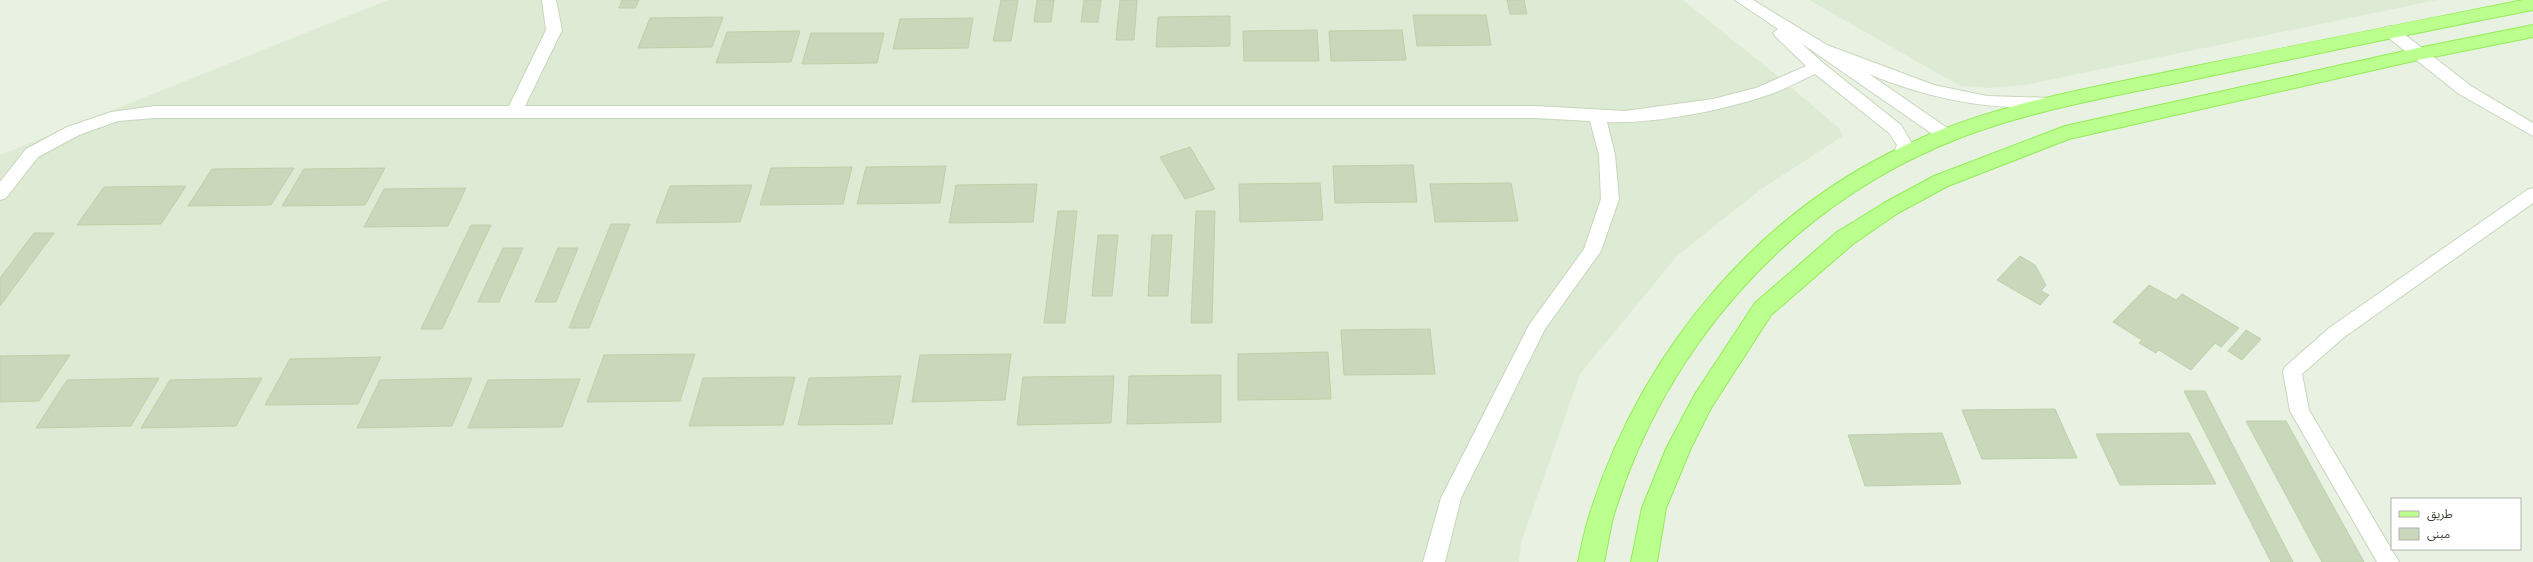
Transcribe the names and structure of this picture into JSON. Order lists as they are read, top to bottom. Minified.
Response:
{"legend":["طريق","مبنى"]}
